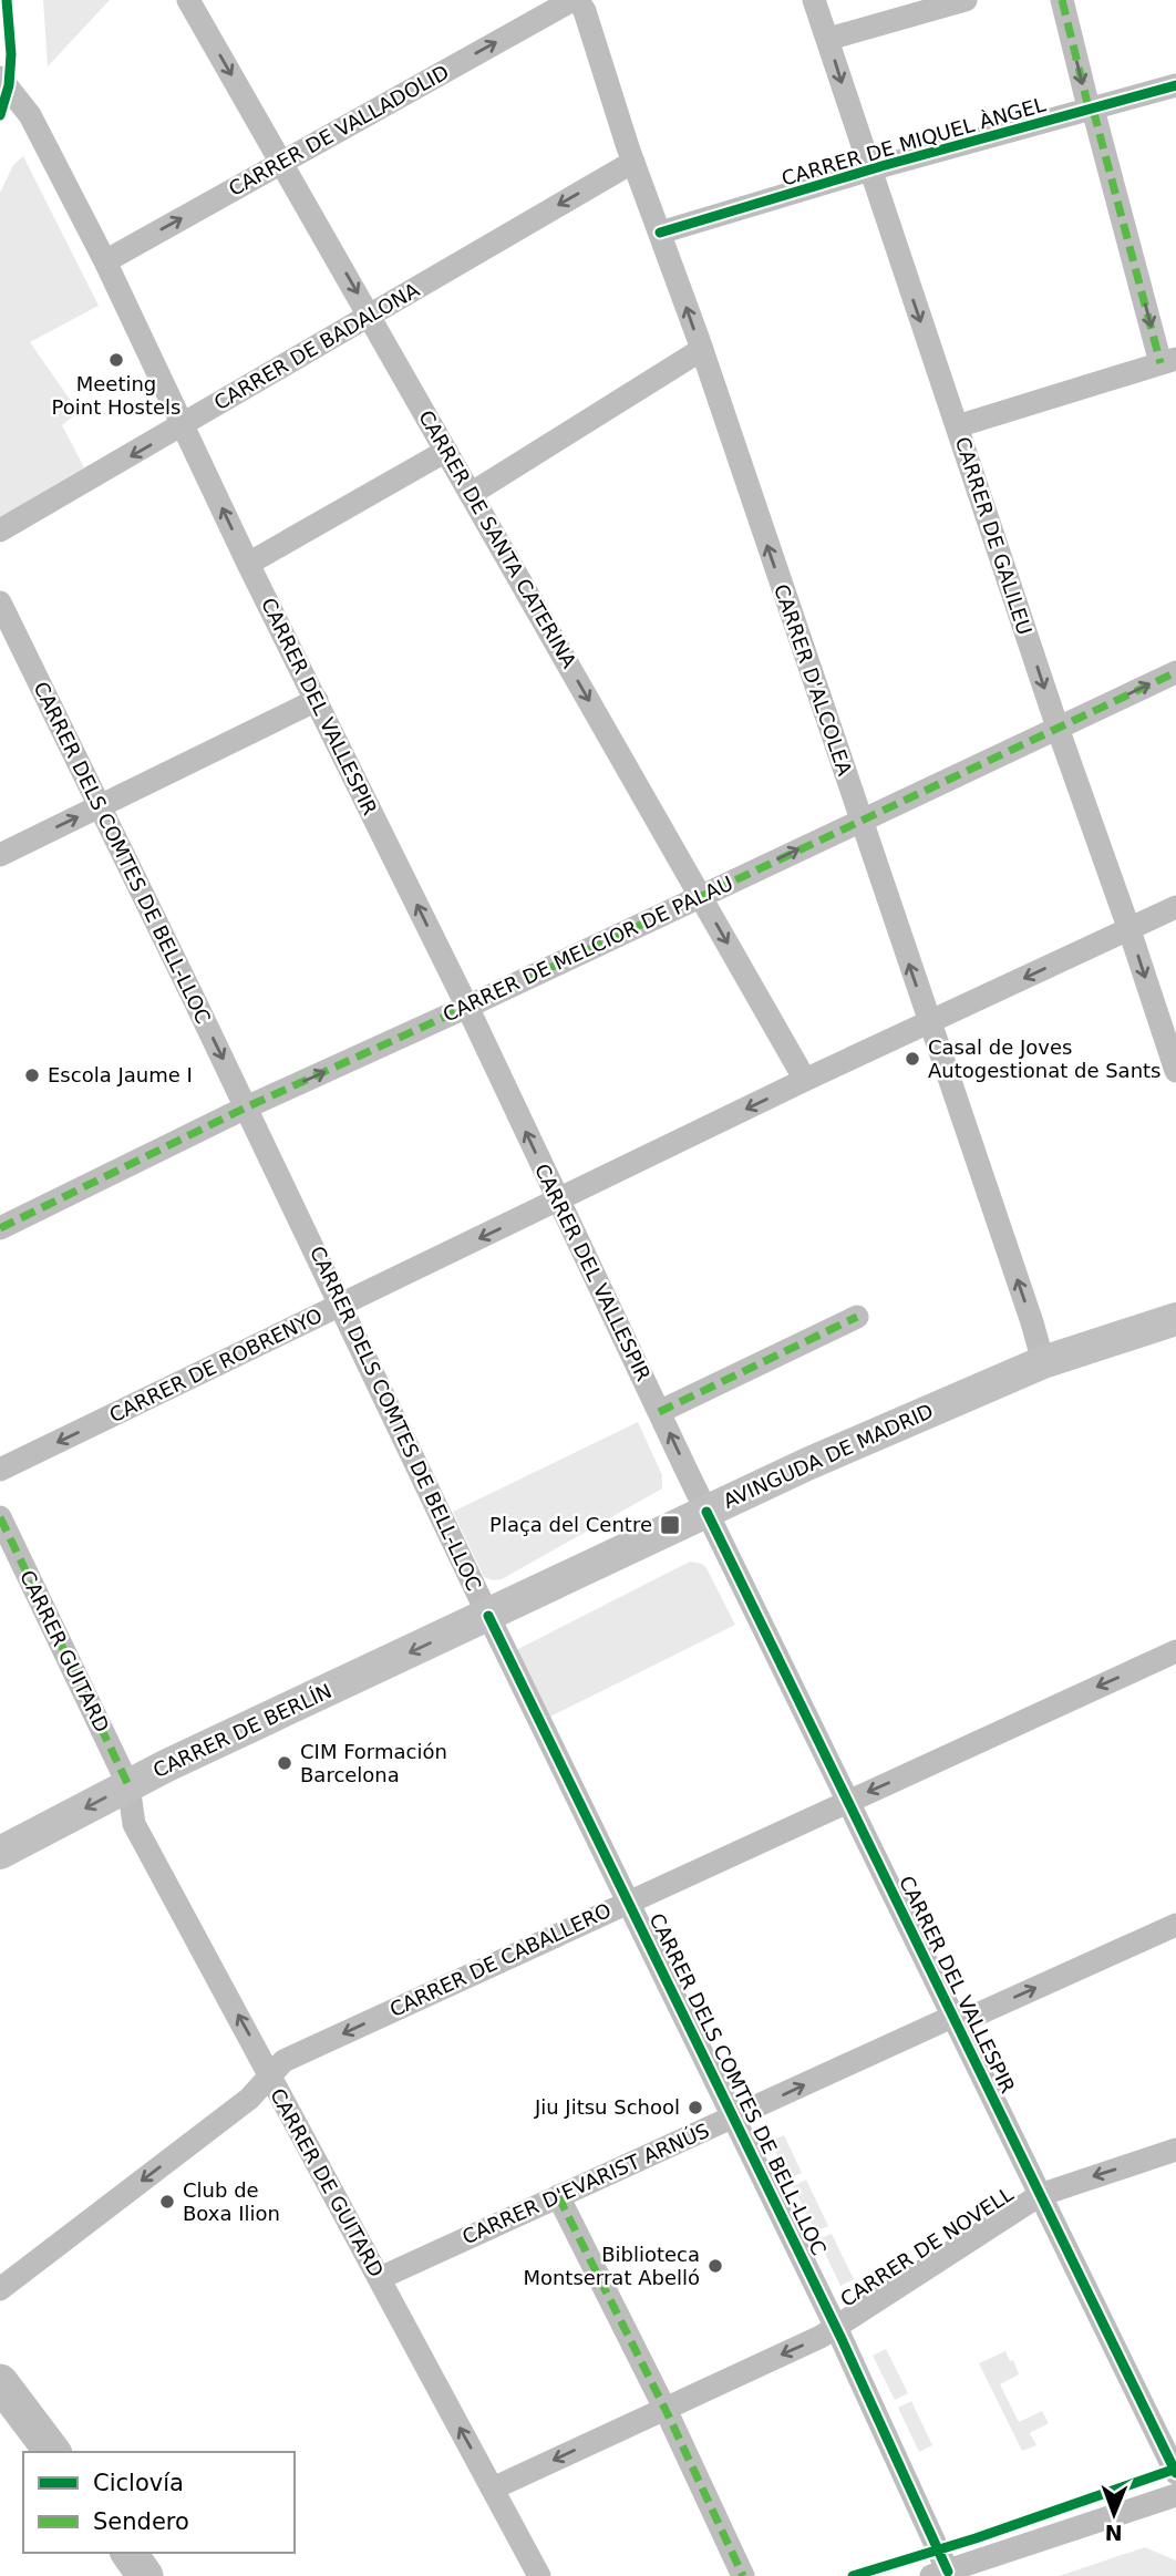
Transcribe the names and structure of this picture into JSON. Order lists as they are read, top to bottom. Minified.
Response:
{"streets":{"main road":["AVINGUDA DE MADRID","CARRER DE BERLÍN"],"street":["CARRER DE VALLADOLID","CARRER DE MIQUEL ÀNGEL","CARRER DE BADALONA","CARRER DE GALILEU","CARRER DE SANTA CATERINA","CARRER D'ALCOLEA","CARRER DEL VALLESPIR","CARRER DELS COMTES DE BELL-LLOC","CARRER DE MELCIOR DE PALAU","CARRER DE ROBRENYO","CARRER GUITARD","CARRER DE CABALLERO","CARRER DE GUITARD","CARRER D'EVARIST ARNÚS","CARRER DE NOVELL"]},"crossings":[["CARRER DE VALLADOLID","CARRER DE SANTA CATERINA"],["CARRER DE VALLADOLID","CARRER D'ALCOLEA"],["CARRER DE VALLADOLID","CARRER DEL VALLESPIR"],["CARRER DE MIQUEL ÀNGEL","CARRER DE GALILEU"],["CARRER DE MIQUEL ÀNGEL","CARRER D'ALCOLEA"],["CARRER DE BADALONA","CARRER DE SANTA CATERINA"],["CARRER DE BADALONA","CARRER D'ALCOLEA"],["CARRER DE BADALONA","CARRER DEL VALLESPIR"],["CARRER DE GALILEU","CARRER DE MELCIOR DE PALAU"],["CARRER DE GALILEU","CARRER DE ROBRENYO"],["CARRER DE SANTA CATERINA","CARRER DE MELCIOR DE PALAU"],["CARRER DE SANTA CATERINA","CARRER DE ROBRENYO"],["CARRER D'ALCOLEA","CARRER DE MELCIOR DE PALAU"],["CARRER D'ALCOLEA","CARRER DE ROBRENYO"],["CARRER D'ALCOLEA","AVINGUDA DE MADRID"],["CARRER DEL VALLESPIR","CARRER DE MELCIOR DE PALAU"],["CARRER DEL VALLESPIR","CARRER DE ROBRENYO"],["CARRER DEL VALLESPIR","AVINGUDA DE MADRID"],["CARRER DEL VALLESPIR","CARRER DE CABALLERO"],["CARRER DEL VALLESPIR","CARRER D'EVARIST ARNÚS"],["CARRER DEL VALLESPIR","CARRER DE NOVELL"],["CARRER DELS COMTES DE BELL-LLOC","CARRER DE MELCIOR DE PALAU"],["CARRER DELS COMTES DE BELL-LLOC","CARRER DE ROBRENYO"],["CARRER DELS COMTES DE BELL-LLOC","AVINGUDA DE MADRID"],["CARRER DELS COMTES DE BELL-LLOC","CARRER DE BERLÍN"],["CARRER DELS COMTES DE BELL-LLOC","CARRER DE CABALLERO"],["CARRER DELS COMTES DE BELL-LLOC","CARRER D'EVARIST ARNÚS"],["CARRER DELS COMTES DE BELL-LLOC","CARRER DE NOVELL"],["AVINGUDA DE MADRID","CARRER DE BERLÍN"],["CARRER GUITARD","CARRER DE BERLÍN"],["CARRER GUITARD","CARRER DE GUITARD"],["CARRER DE BERLÍN","CARRER DE GUITARD"],["CARRER DE CABALLERO","CARRER DE GUITARD"],["CARRER DE GUITARD","CARRER D'EVARIST ARNÚS"],["CARRER DE GUITARD","CARRER DE NOVELL"]],"one_way":["CARRER DE VALLADOLID","CARRER DE GALILEU","CARRER DE SANTA CATERINA","CARRER D'ALCOLEA","CARRER DE MELCIOR DE PALAU","CARRER DE ROBRENYO","CARRER DE BERLÍN","CARRER DE CABALLERO","CARRER D'EVARIST ARNÚS","CARRER DE NOVELL"],"places":{"other":["Meeting Point Hostels","Casal de Joves Autogestionat de Sants","Escola Jaume I","CIM Formación Barcelona","Jiu Jitsu School","Club de Boxa Ilion","Biblioteca Montserrat Abelló"],"transit":["Plaça del Centre"]},"legend":["Ciclovía","Sendero"],"north":"bottom"}
